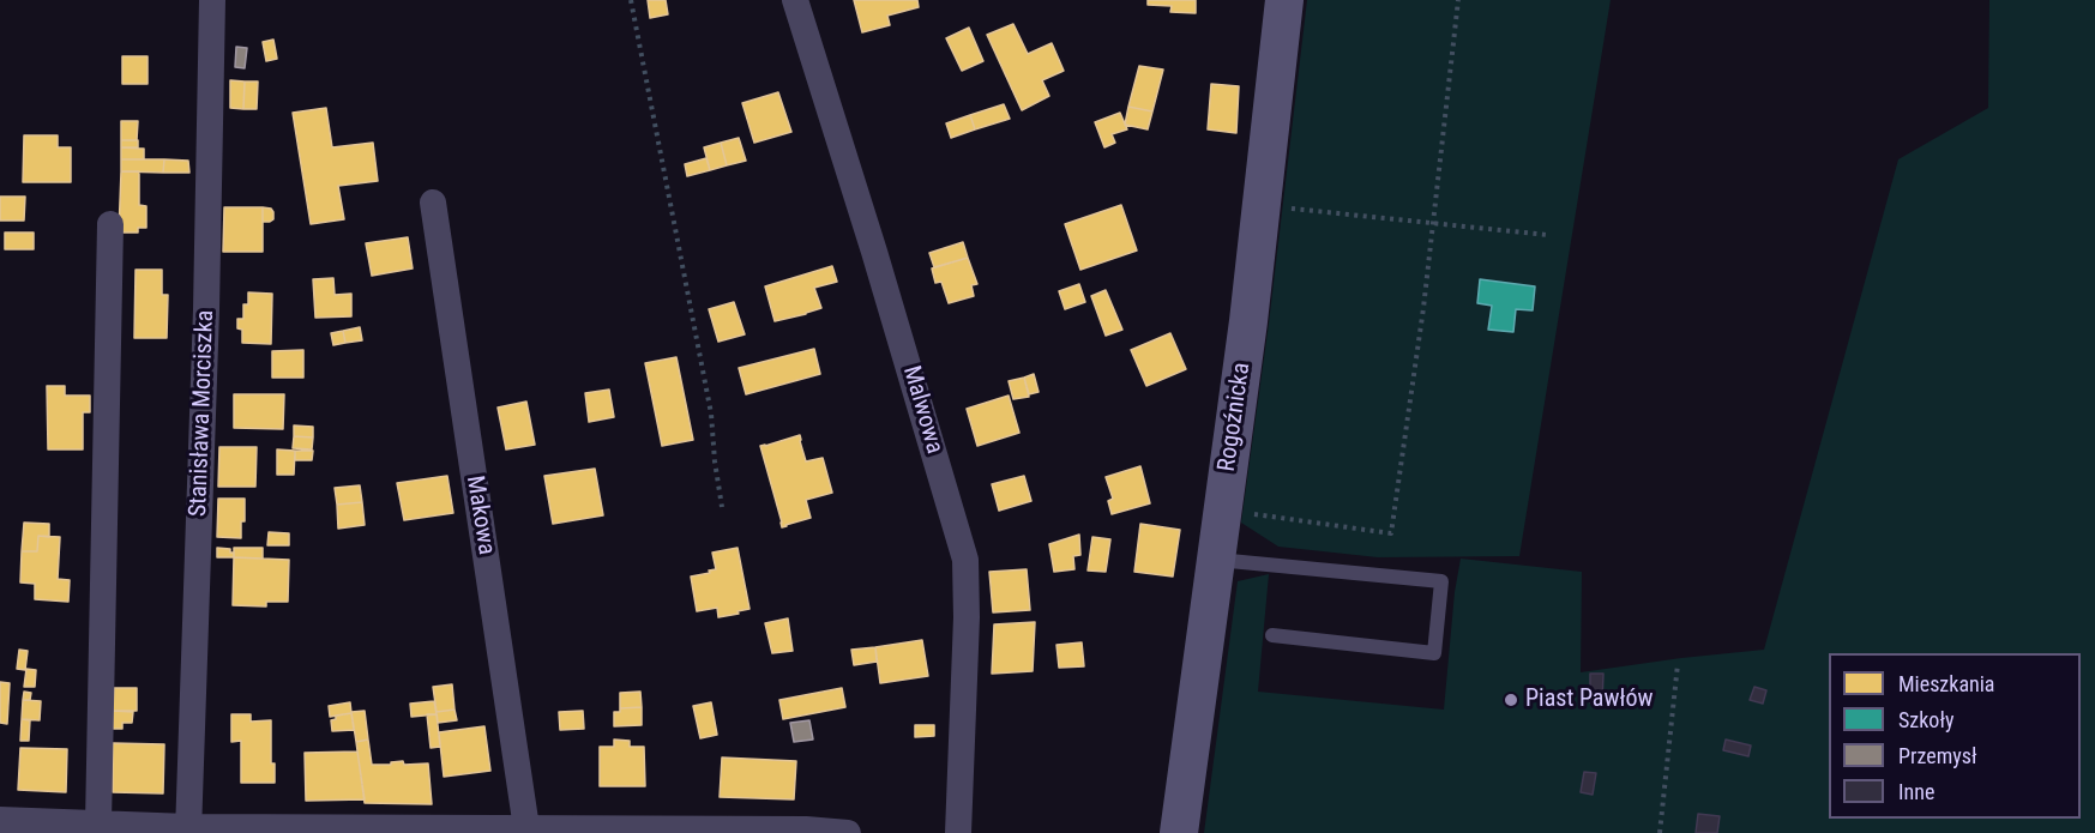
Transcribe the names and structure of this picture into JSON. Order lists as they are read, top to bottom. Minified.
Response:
{"streets":{"street":["Malwowa","Stanisława Morciszka","Rogoźnicka","Makowa"]},"places":["Piast Pawłów"],"legend":["Mieszkania","Szkoły","Przemysł","Inne"]}
